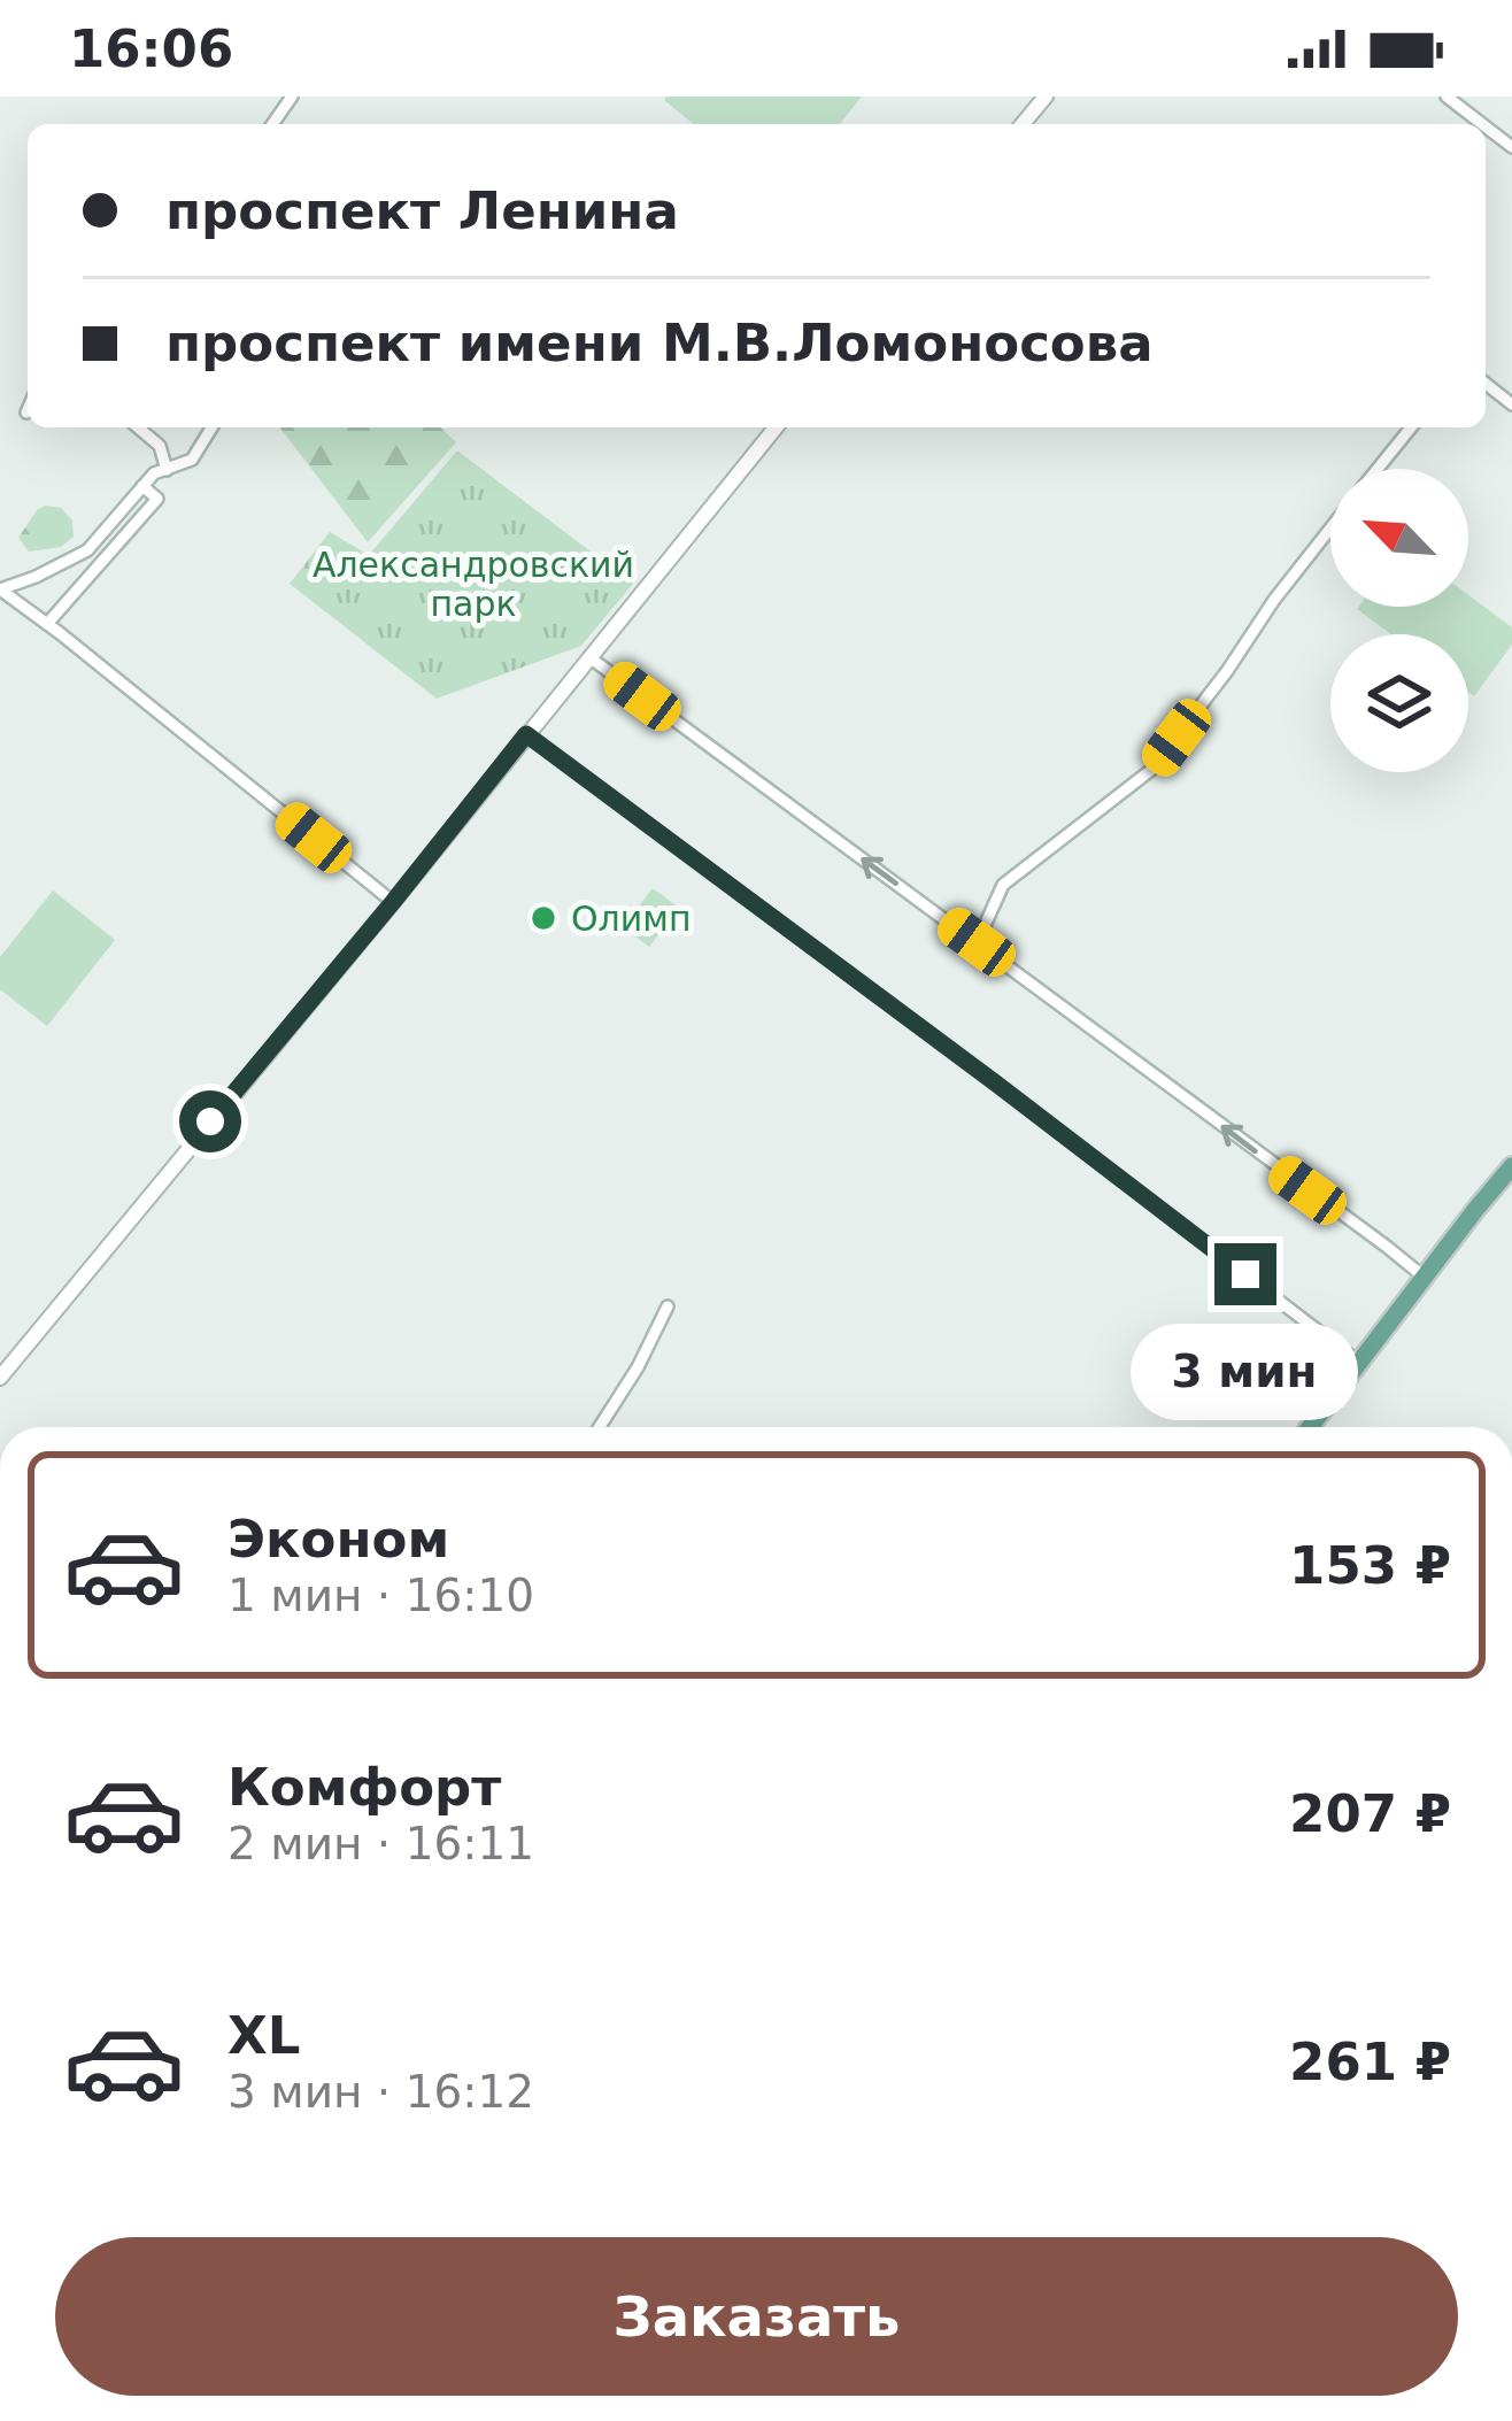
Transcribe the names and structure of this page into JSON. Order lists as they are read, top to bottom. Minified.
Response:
{"parks":["Александровский парк"],"places":["Олимп"],"north":"top left","page":{"status":"16:06","banner":["проспект Ленина","проспект имени М.В.Ломоносова"],"bubble":"3 мин","list":[{"name":"Эконом","note":"1 мин · 16:10","value":"153 ₽"},{"name":"Комфорт","note":"2 мин · 16:11","value":"207 ₽"},{"name":"XL","note":"3 мин · 16:12","value":"261 ₽"}],"buttons":"Заказать"}}
